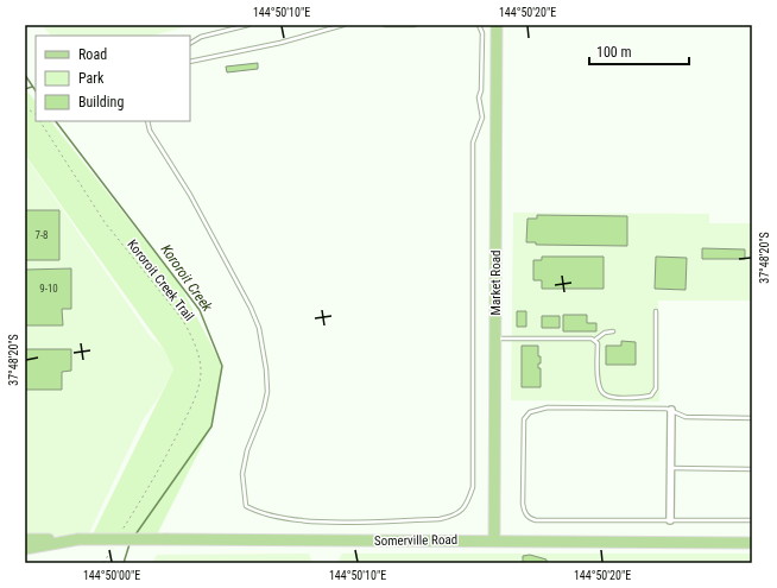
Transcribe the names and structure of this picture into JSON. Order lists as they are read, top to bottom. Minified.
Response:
{"streets":{"main road":["Market Road","Somerville Road"],"path":["Kororoit Creek Trail"]},"crossings":[["Market Road","Somerville Road"]],"water":["Kororoit Creek"],"house_numbers":["7-8","9-10"],"legend":["Road","Park","Building"],"scale_bar":"100 m","coordinates":["144°50'10\"E","144°50'20\"E","37°48'20\"S","144°50'00\"E"]}
